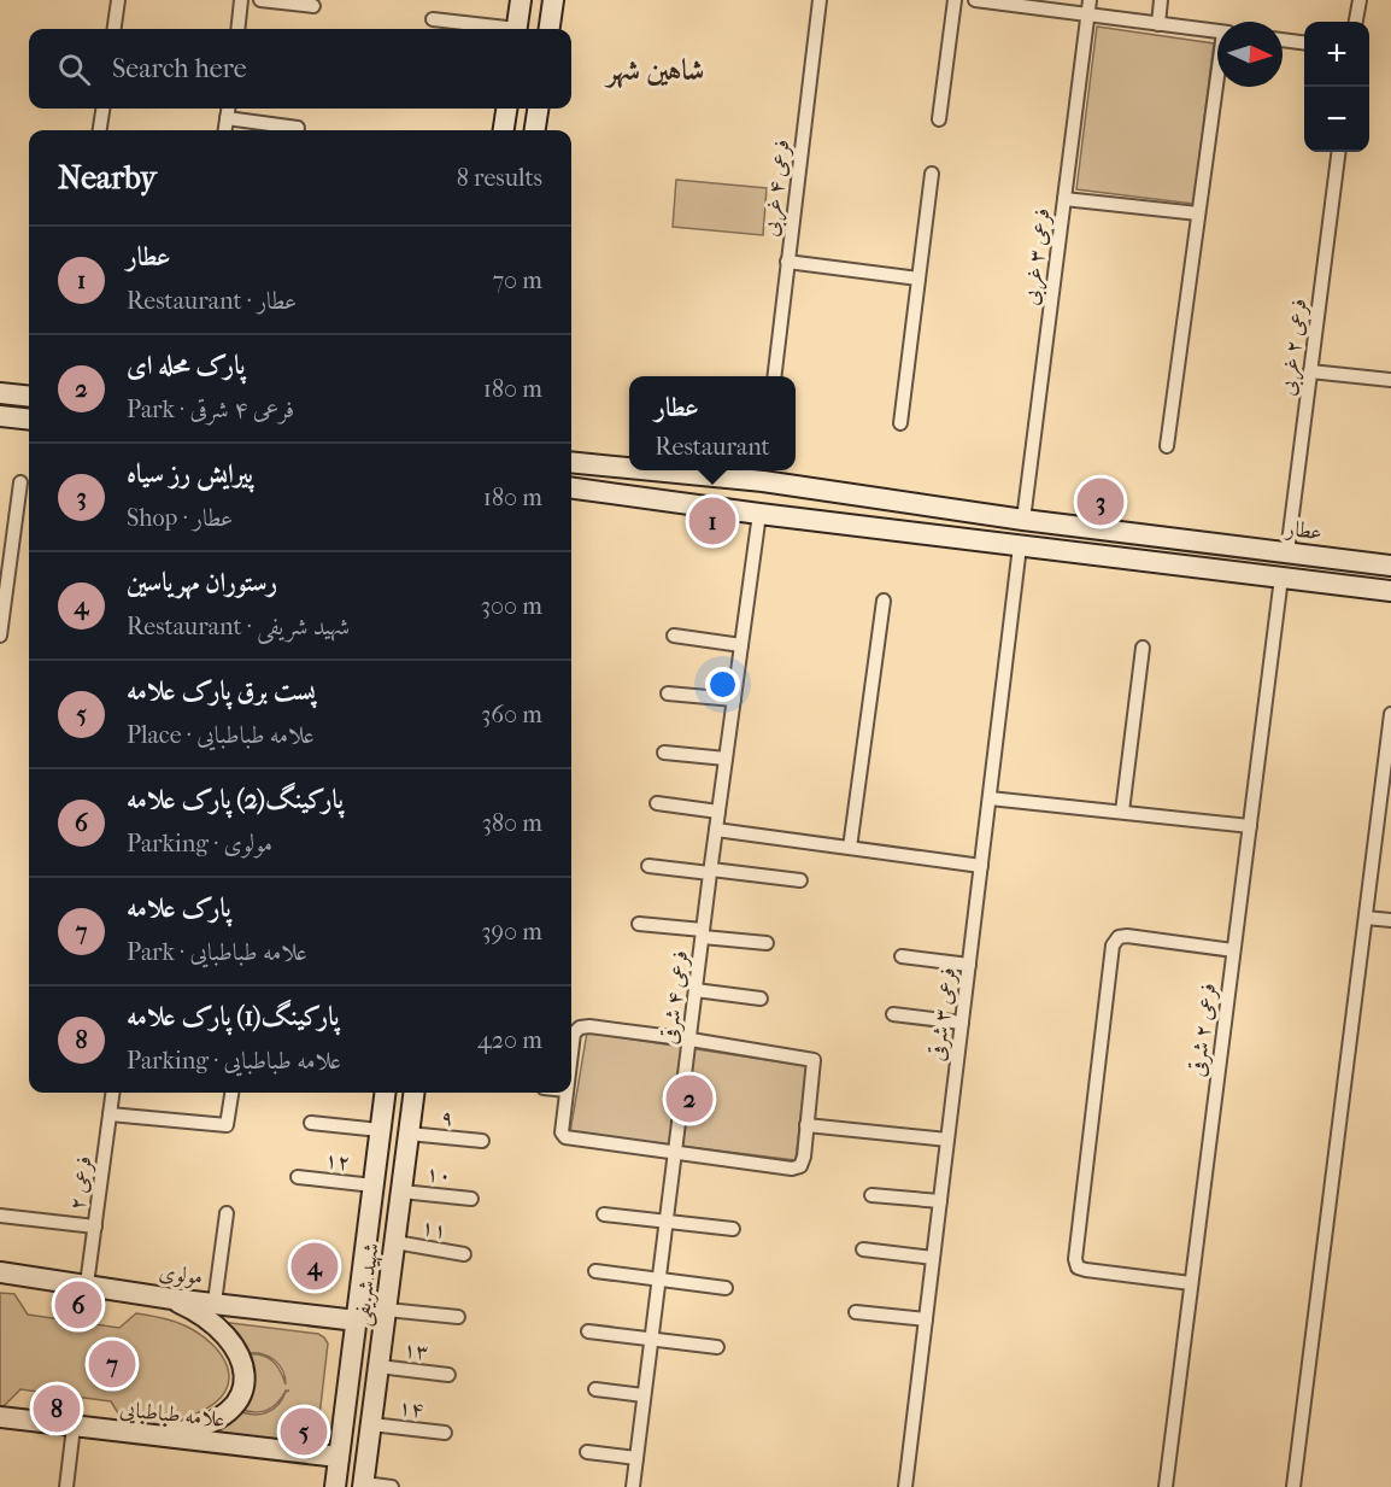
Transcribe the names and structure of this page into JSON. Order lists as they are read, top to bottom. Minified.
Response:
{"streets":{"main road":["عطار","مولوی","شهید شریفی","علامه طباطبایی"],"street":["فرعی ۴ غربی","فرعی ۳ غربی","فرعی ۲ غربی","فرعی ۴ شرقی","فرعی ۳ شرقی","فرعی ۲ شرقی","۹","۱۲","۱۰","فرعی ۲","۱۱","۱۳","۱۴"]},"crossings":[["فرعی ۳ غربی","عطار"],["فرعی ۲ غربی","عطار"],["۹","شهید شریفی"],["۱۲","شهید شریفی"],["۱۰","شهید شریفی"],["فرعی ۲","مولوی"],["۱۱","شهید شریفی"],["مولوی","شهید شریفی"],["شهید شریفی","۱۳"],["شهید شریفی","۱۴"],["شهید شریفی","علامه طباطبایی"]],"districts":["شاهین شهر"],"north":"right","page":{"map_buttons":["+","−"],"search":"Search here","heading":["Nearby","8 results"],"list":[{"mark":"1","name":"عطار","note":"Restaurant · عطار","value":"70 m"},{"mark":"2","name":"پارک محله ای","note":"Park · فرعی ۴ شرقی","value":"180 m"},{"mark":"3","name":"پیرایش رز سیاه","note":"Shop · عطار","value":"180 m"},{"mark":"4","name":"رستوران مهریاسین","note":"Restaurant · شهید شریفی","value":"300 m"},{"mark":"5","name":"پست برق پارک علامه","note":"Place · علامه طباطبایی","value":"360 m"},{"mark":"6","name":"پارکینگ(2) پارک علامه","note":"Parking · مولوی","value":"380 m"},{"mark":"7","name":"پارک علامه","note":"Park · علامه طباطبایی","value":"390 m"},{"mark":"8","name":"پارکینگ(1) پارک علامه","note":"Parking · علامه طباطبایی","value":"420 m"}],"popup":["عطار","Restaurant"],"pins":["3","1","2","4","6","7","8","5"]}}
